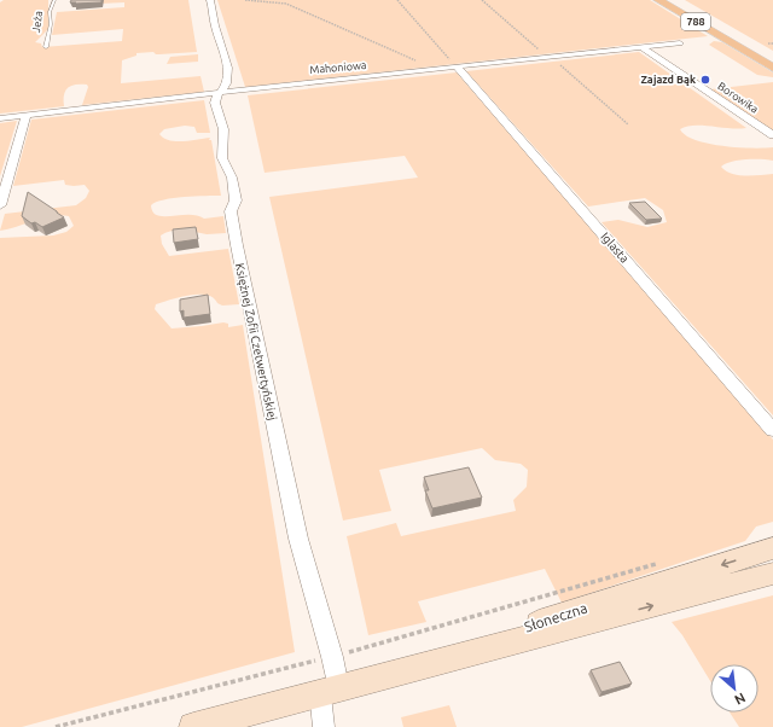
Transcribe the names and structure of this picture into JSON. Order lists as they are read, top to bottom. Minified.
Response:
{"streets":{"main road":["788","Słoneczna"],"street":["Mahoniowa","Borowika","Iglasta","Księżnej Zofii Czetwertyńskiej"],"lane":["Jeża"]},"crossings":[["Mahoniowa","Borowika"],["Mahoniowa","Iglasta"],["Mahoniowa","Księżnej Zofii Czetwertyńskiej"],["Księżnej Zofii Czetwertyńskiej","Słoneczna"]],"places":["Zajazd Bąk"],"north":"bottom right"}
